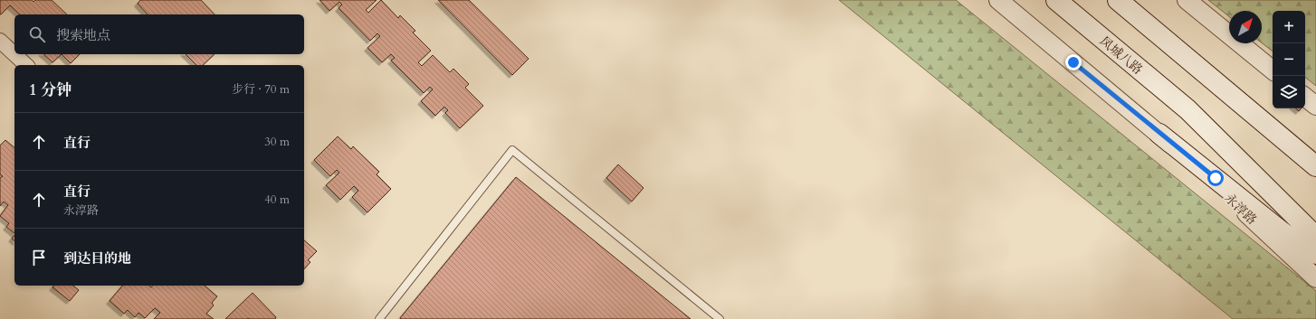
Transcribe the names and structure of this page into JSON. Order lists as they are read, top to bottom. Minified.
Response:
{"streets":{"main road":["凤城八路"],"street":["永淳路"]},"north":"top right","page":{"map_buttons":["+","−"],"search":"搜索地点","heading":["1 分钟","步行 · 70 m"],"list":[["直行","30 m"],["直行","永淳路","40 m"],"到达目的地"]}}
